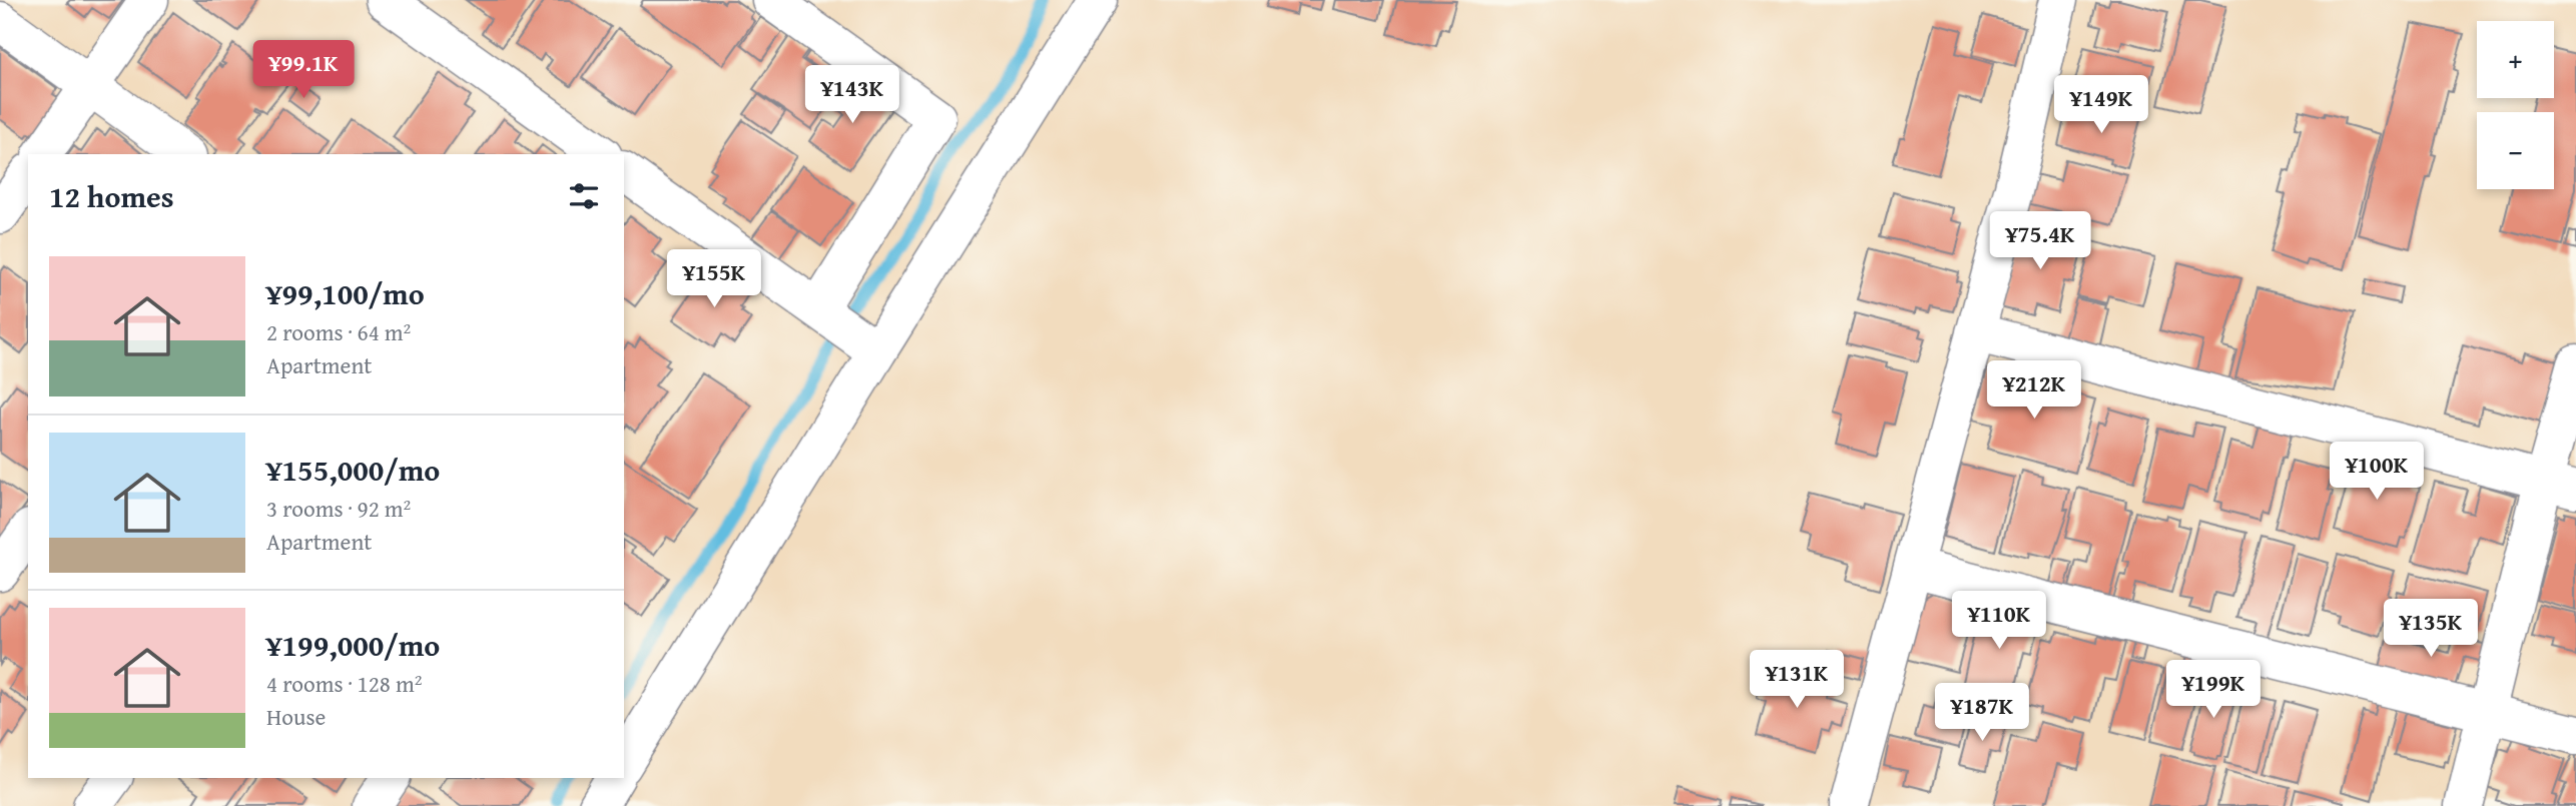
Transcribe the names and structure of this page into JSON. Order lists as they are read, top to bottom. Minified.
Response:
{"page":{"map_buttons":["+","−"],"price":["¥99.1K","¥143K","¥149K","¥75.4K","¥155K","¥212K","¥100K","¥110K","¥135K","¥131K","¥199K","¥187K"],"heading":"12 homes","list":[{"name":"¥99,100/mo","note":"2 rooms · 64 m² · Apartment"},{"name":"¥155,000/mo","note":"3 rooms · 92 m² · Apartment"},{"name":"¥199,000/mo","note":"4 rooms · 128 m² · House"}]}}
